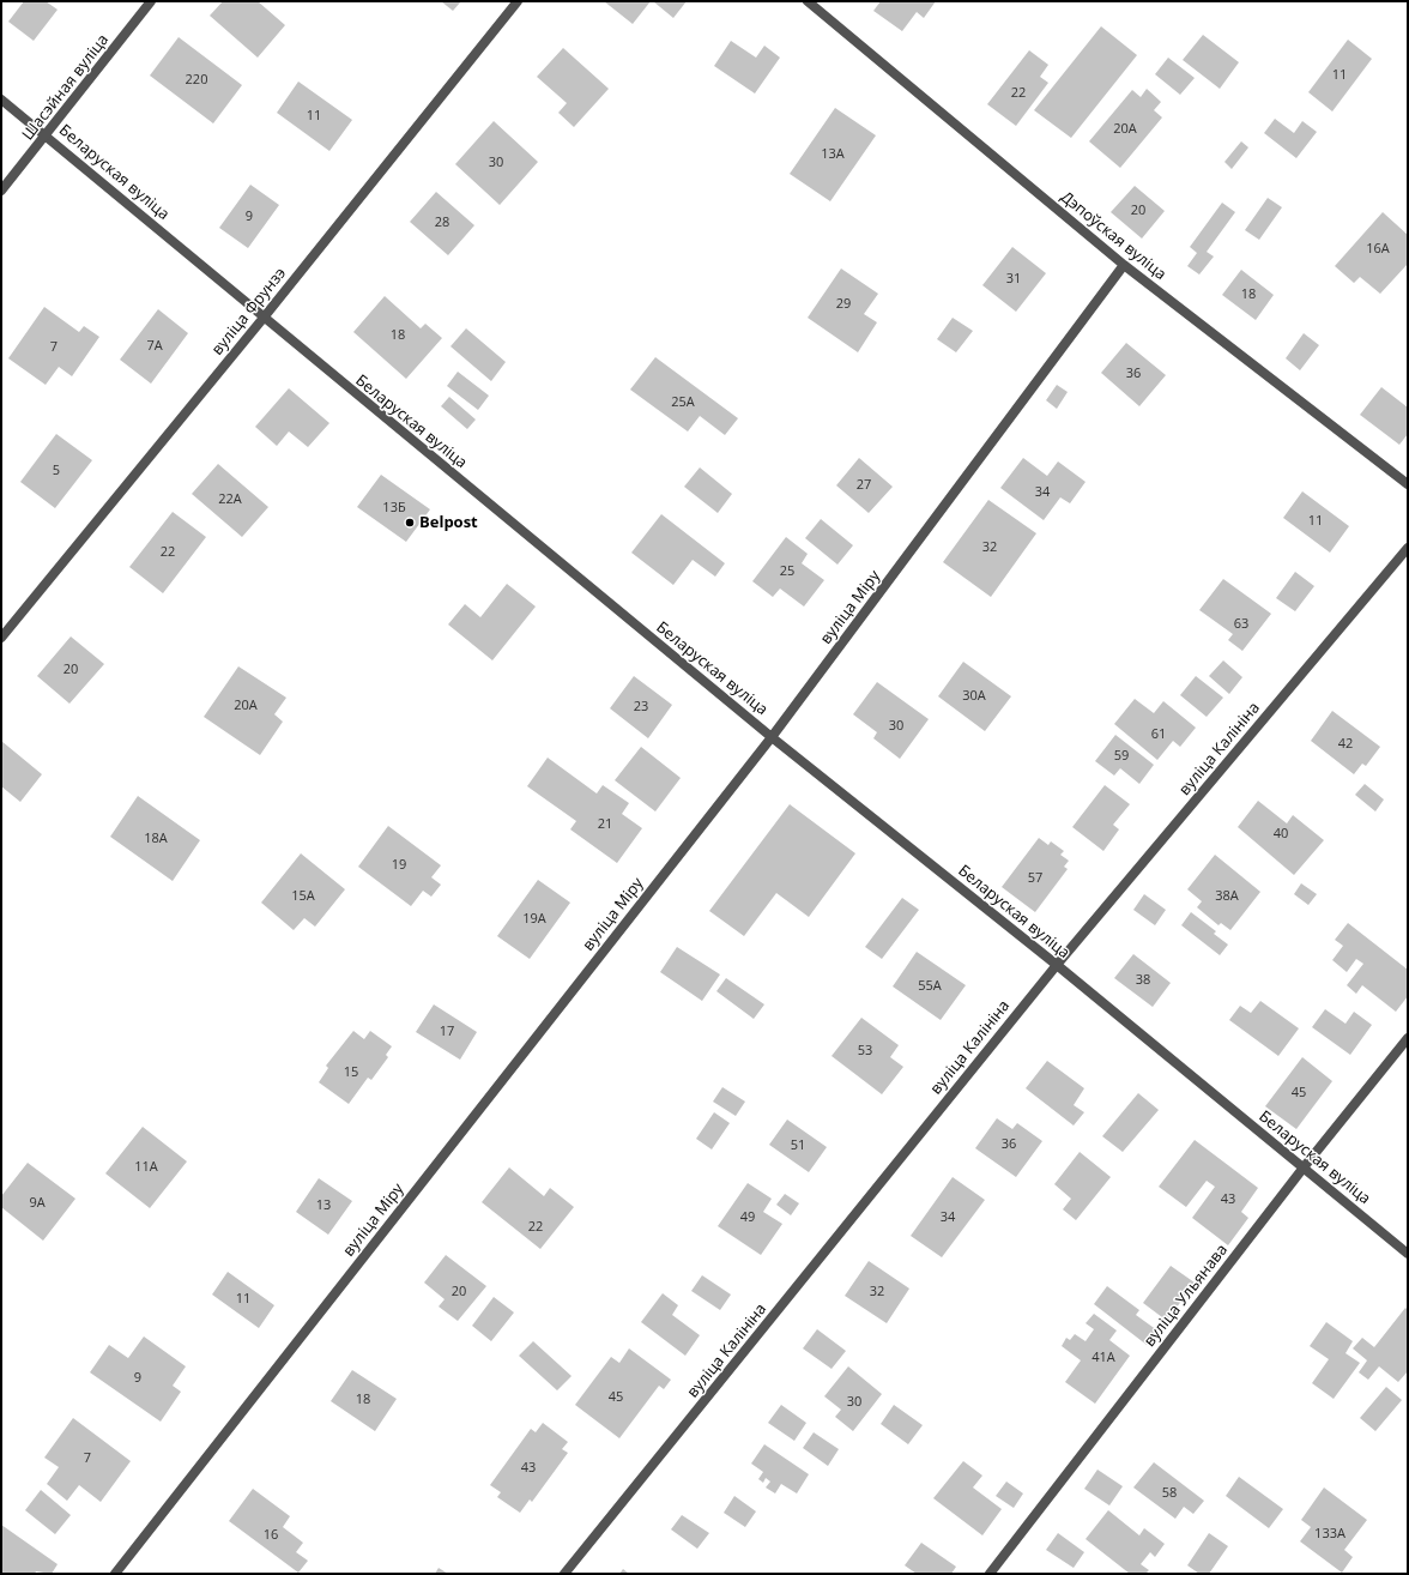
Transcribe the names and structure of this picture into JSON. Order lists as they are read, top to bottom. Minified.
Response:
{"streets":{"street":["Шасэйная вуліца","Беларуская вуліца","Дэпоўская вуліца","вуліца Фрунзэ","вуліца Міру","вуліца Калініна","вуліца Ульянава"]},"crossings":[["Шасэйная вуліца","Беларуская вуліца"],["Беларуская вуліца","вуліца Фрунзэ"],["Беларуская вуліца","вуліца Міру"],["Беларуская вуліца","вуліца Калініна"],["Беларуская вуліца","вуліца Ульянава"],["Дэпоўская вуліца","вуліца Міру"]],"places":["Belpost"],"house_numbers":["11","220","22","11","20А","13А","30","20","9","28","16А","31","18","29","18","7А","7","36","25А","5","27","34","22А","13Б","11","32","22","25","63","20","30А","20А","23","30","61","42","59","21","40","18А","19","57","15А","38А","19А","38","55А","17","53","15","45","36","51","11А","43","9А","13","49","34","22","20","32","11","41А","9","45","18","30","7","43","58","133А","16"]}
